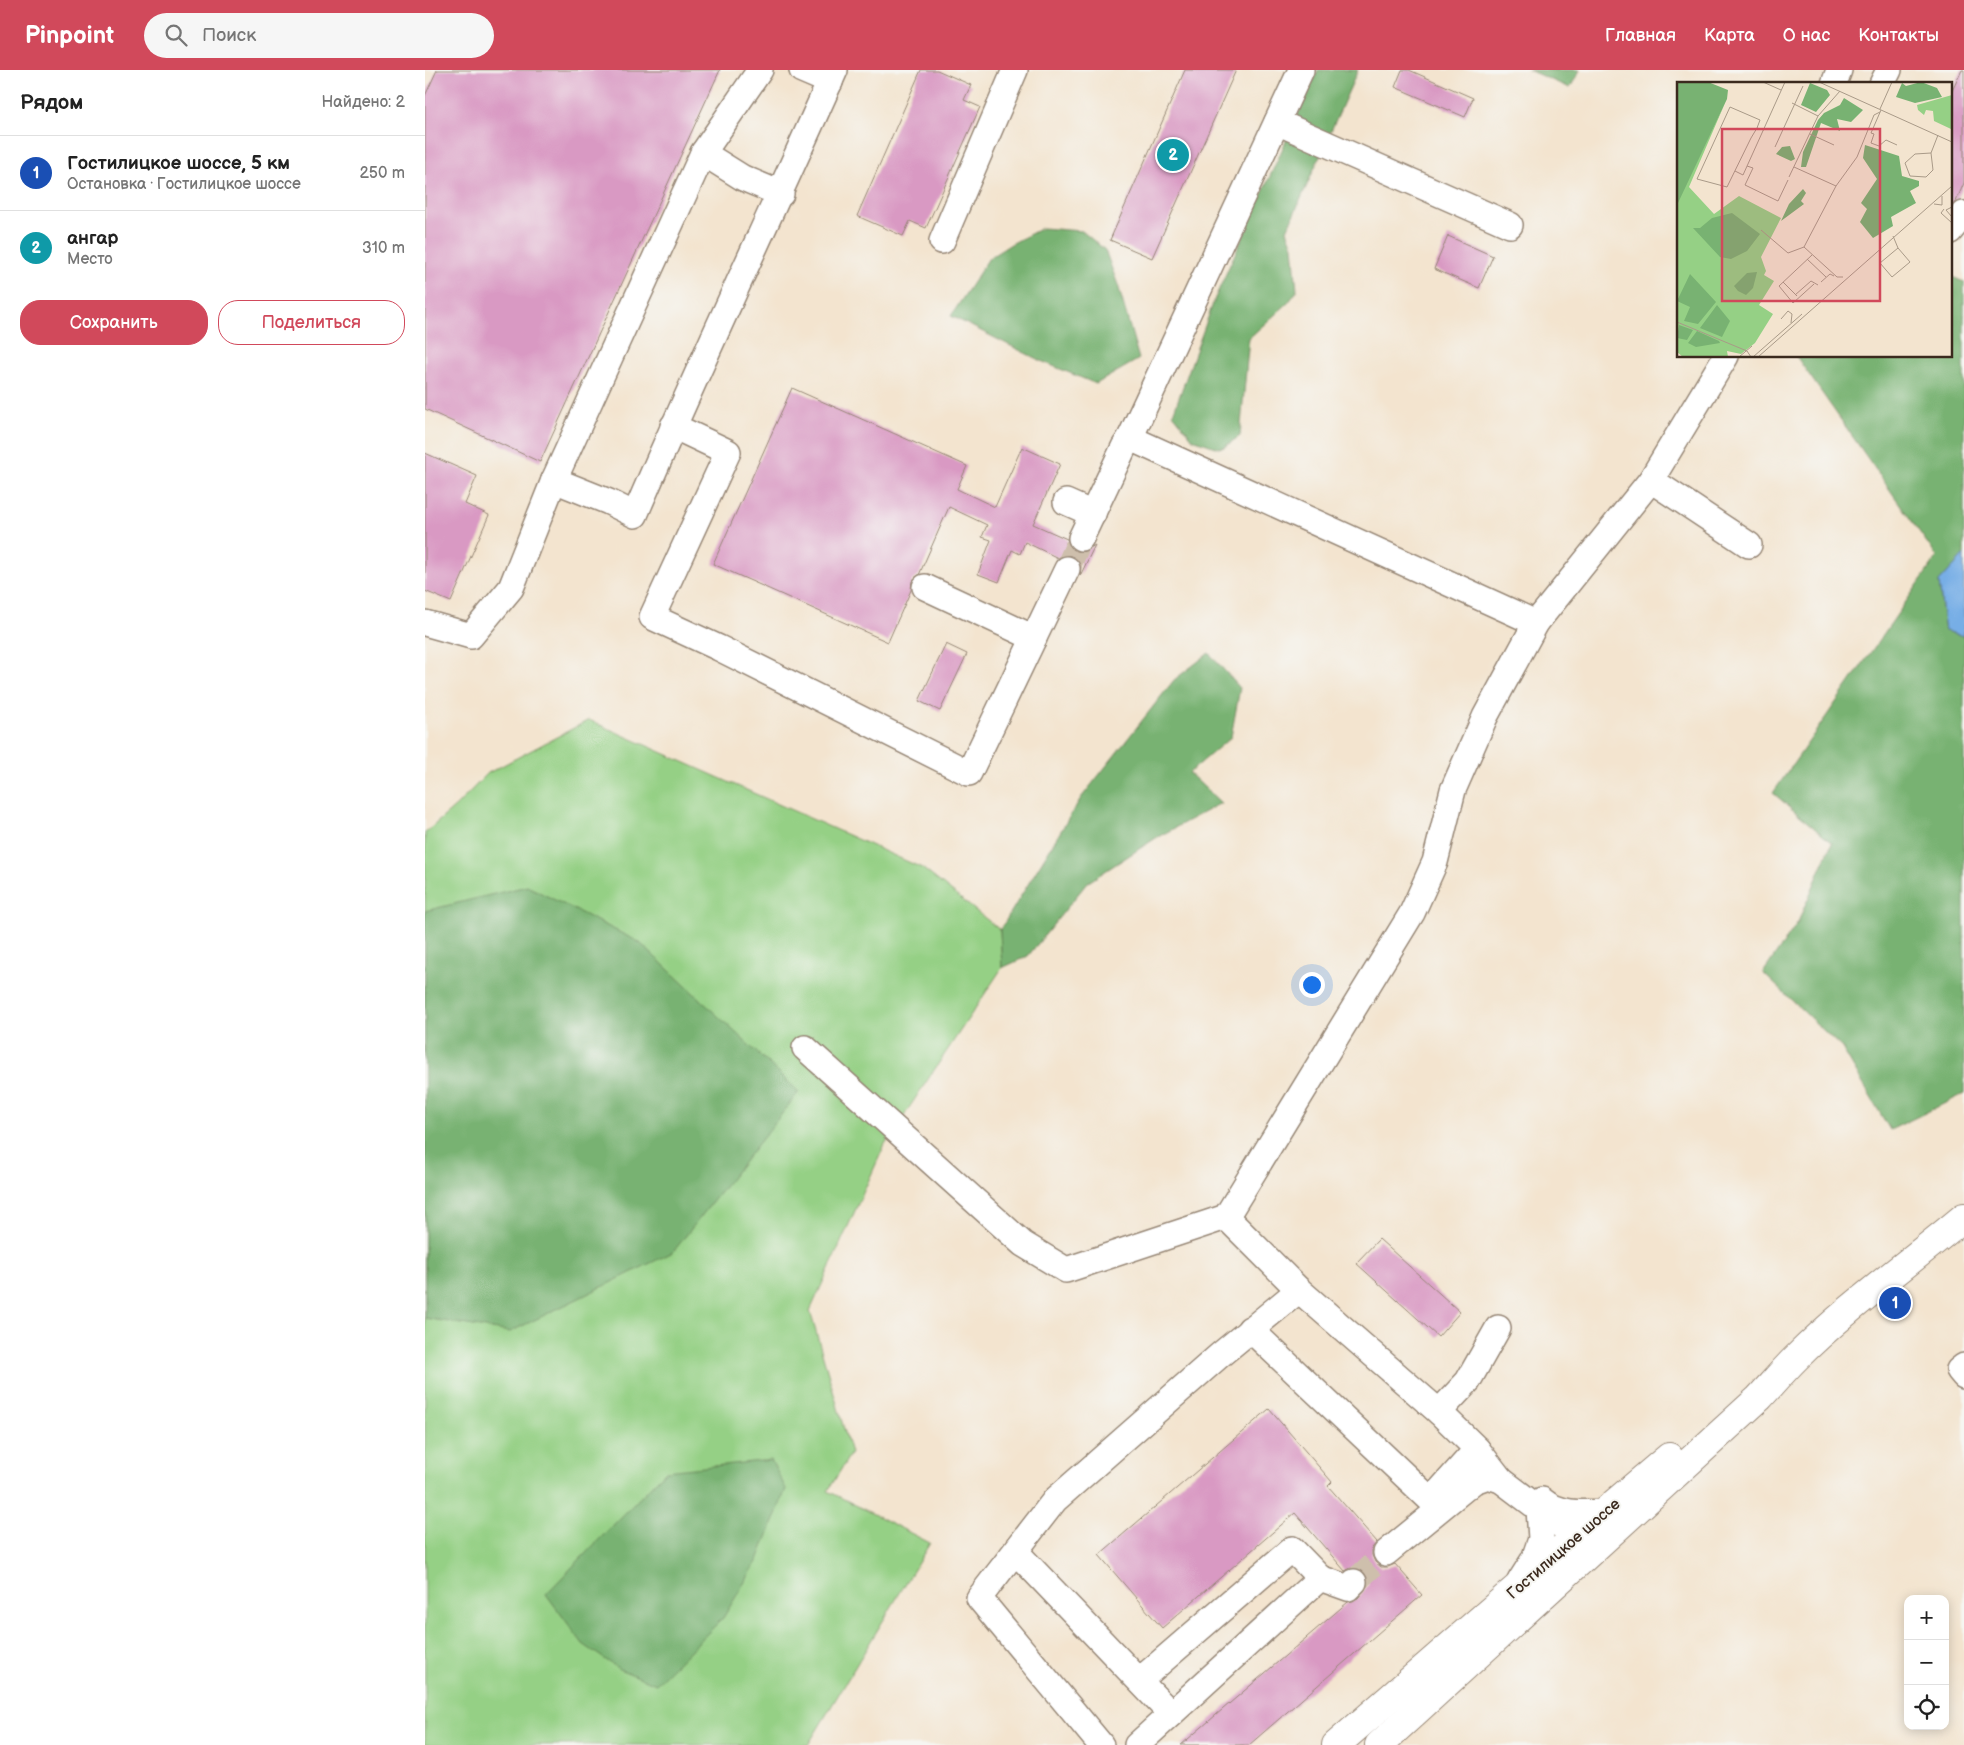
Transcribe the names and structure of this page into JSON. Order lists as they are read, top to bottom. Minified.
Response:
{"streets":{"main road":["Гостилицкое шоссе"]},"page":{"header":"Pinpoint","search":"Поиск","nav":["Главная","Карта","О нас","Контакты"],"heading":["Рядом","Найдено: 2"],"list":[{"mark":"1","name":"Гостилицкое шоссе, 5 км","note":"Остановка · Гостилицкое шоссе","value":"250 m"},{"mark":"2","name":"ангар","note":"Место","value":"310 m"}],"pins":["2","1"],"buttons":["Сохранить","Поделиться"],"map_buttons":["+","−"]}}
